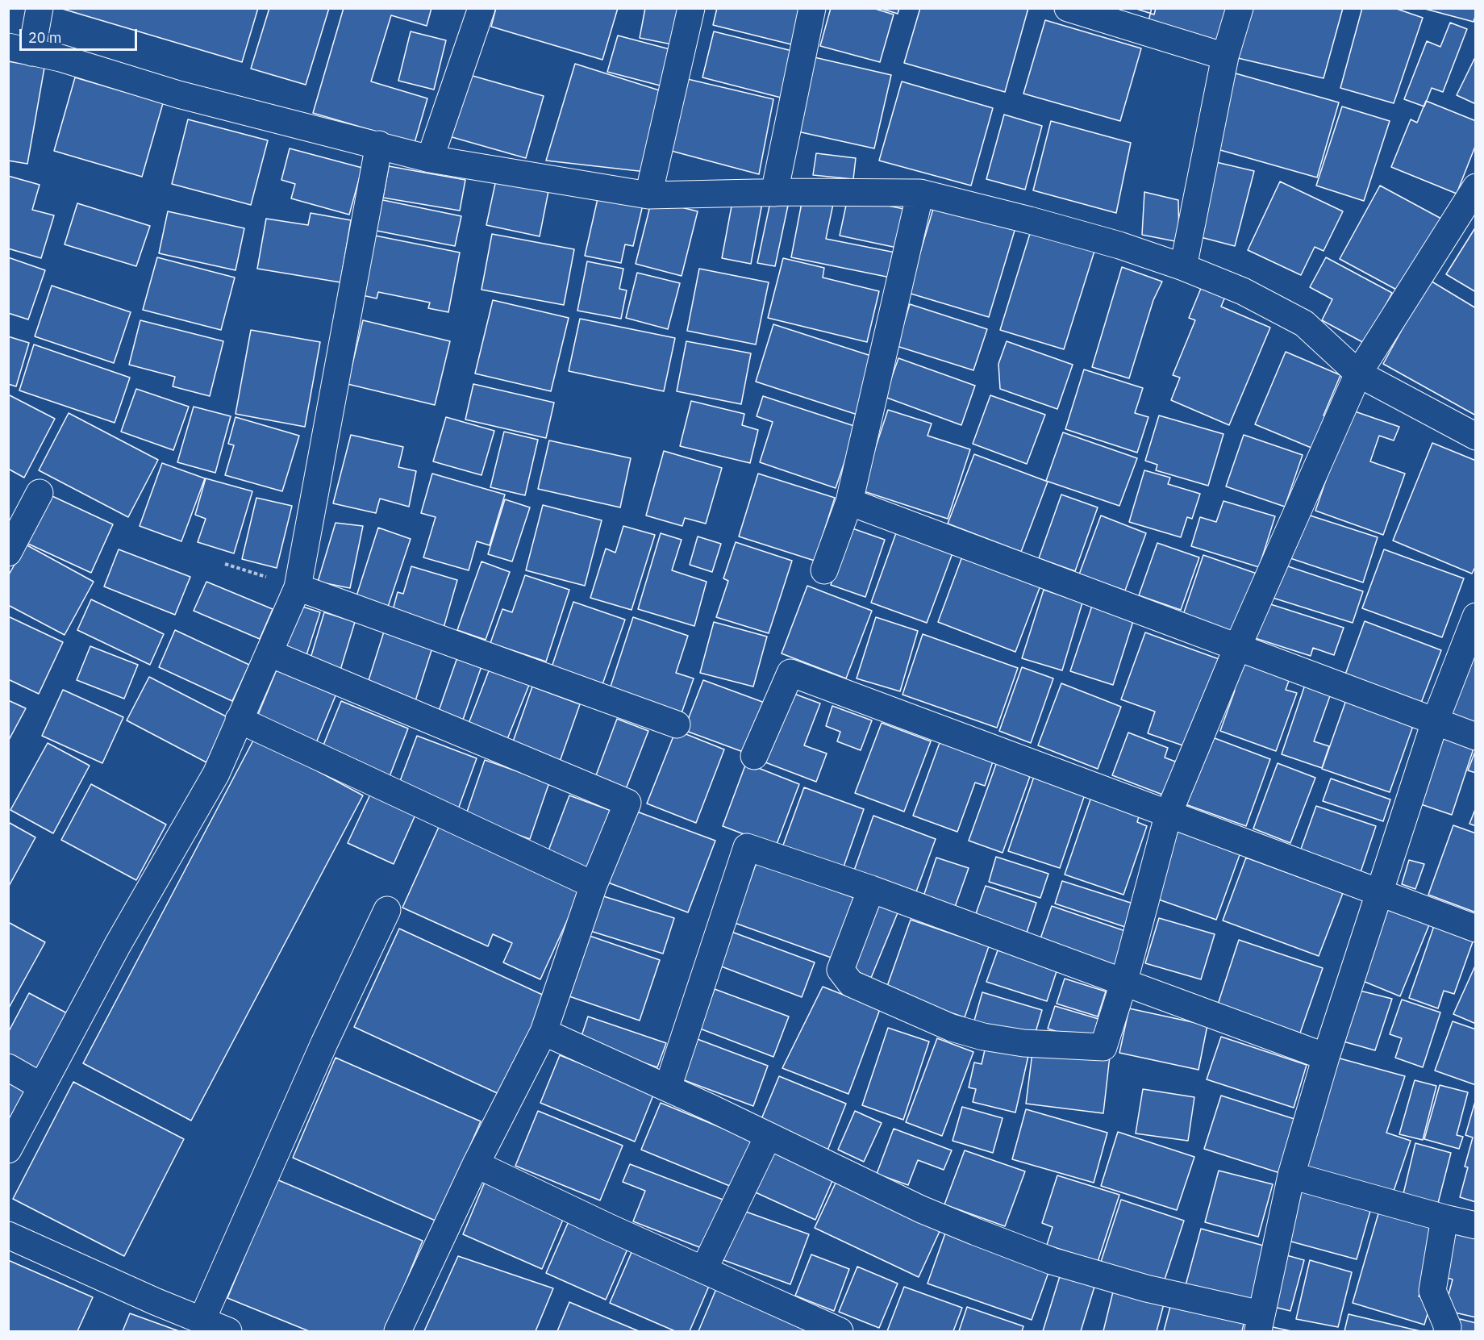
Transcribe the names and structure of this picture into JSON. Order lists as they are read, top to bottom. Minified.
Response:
{"scale_bar":"20 m"}
